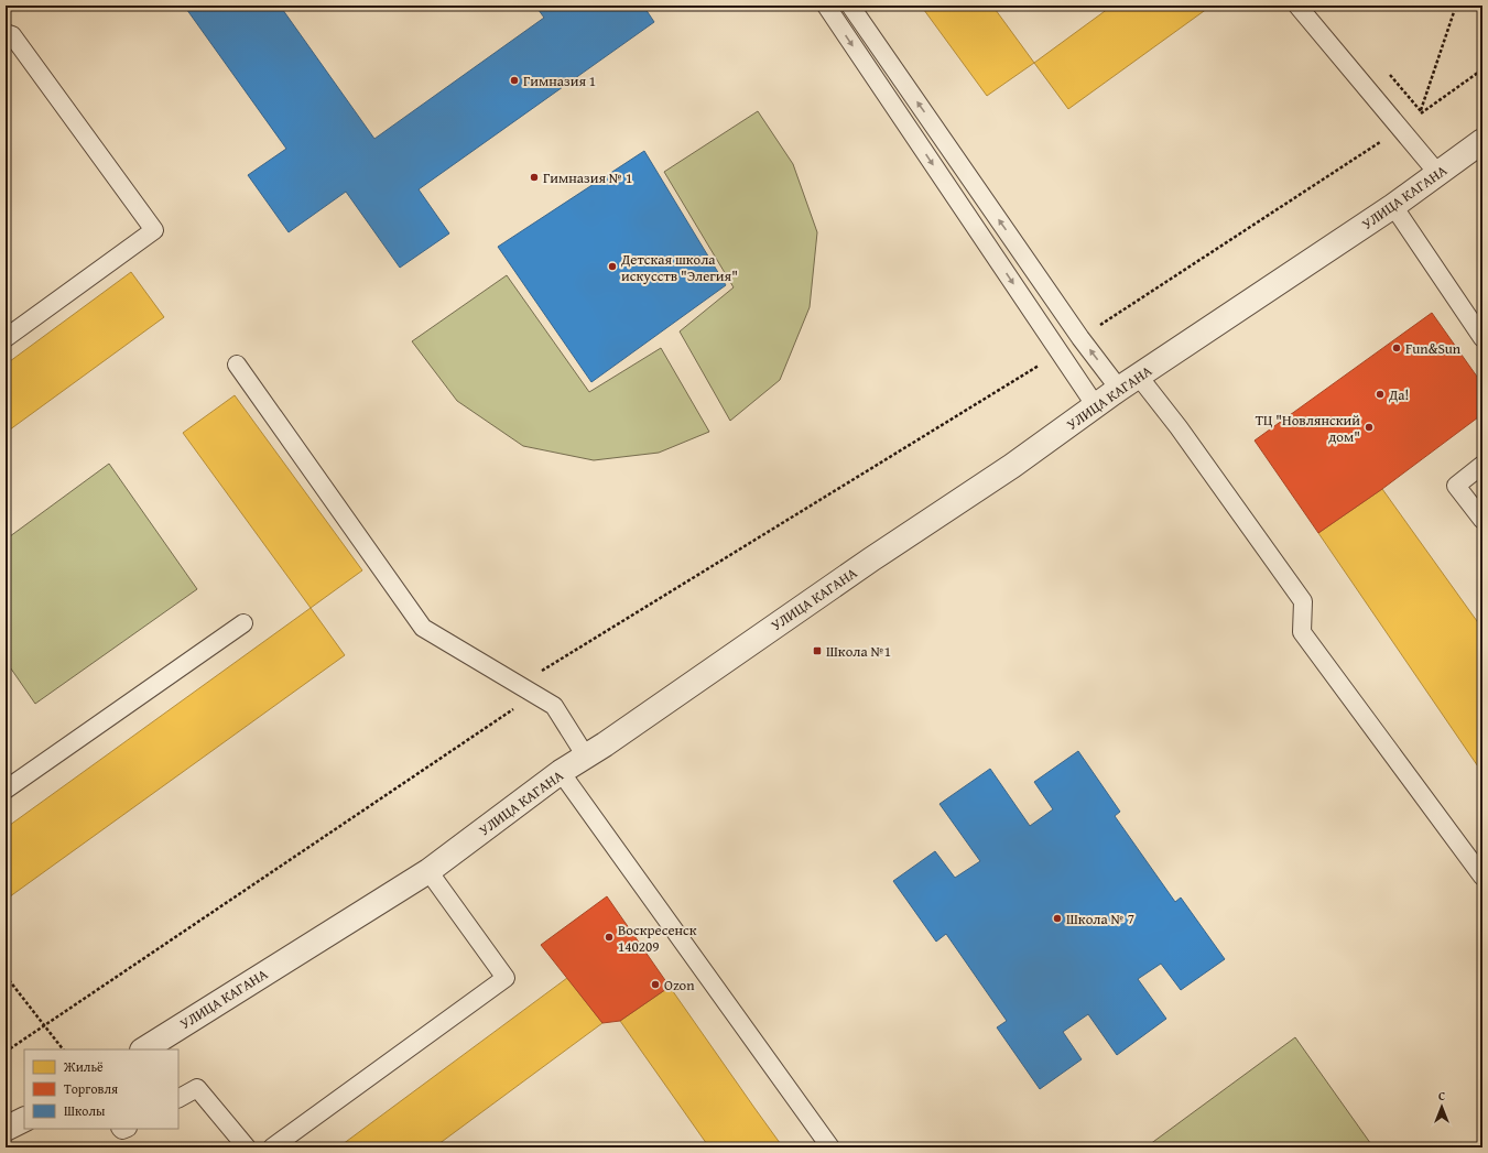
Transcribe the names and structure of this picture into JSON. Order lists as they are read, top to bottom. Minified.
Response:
{"streets":{"street":["УЛИЦА КАГАНА"]},"places":{"other":["Гимназия 1","Гимназия № 1","Детская школа искусств \"Элегия\"","Fun&Sun","Да!","ТЦ \"Новлянский дом\"","Школа № 7","Воскресенск 140209","Ozon"],"transit":["Школа №1"]},"legend":["Жильё","Торговля","Школы"],"north":"top"}
